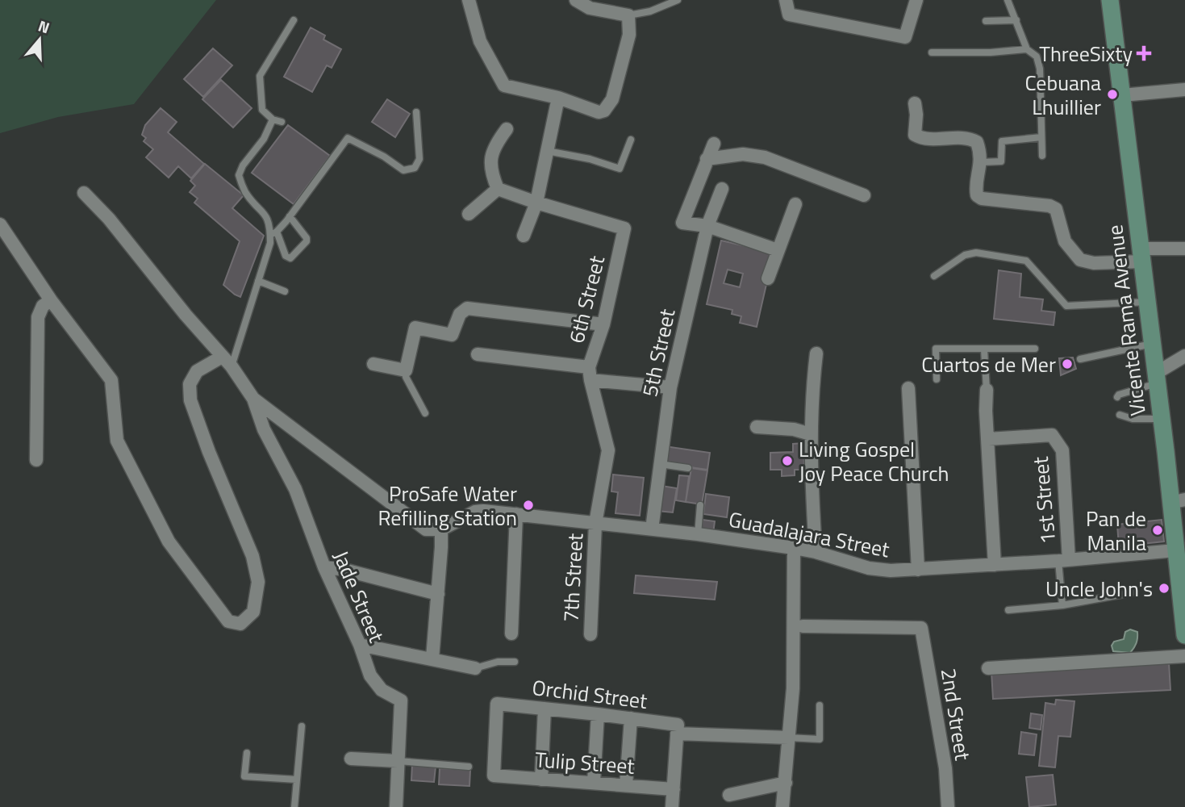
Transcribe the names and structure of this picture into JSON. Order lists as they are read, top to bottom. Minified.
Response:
{"streets":{"main road":["Vicente Rama Avenue"],"street":["6th Street","5th Street","1st Street","Guadalajara Street","7th Street","Jade Street","Orchid Street","2nd Street","Tulip Street"]},"crossings":[["Vicente Rama Avenue","Guadalajara Street"],["5th Street","Guadalajara Street"],["1st Street","Guadalajara Street"],["Guadalajara Street","7th Street"],["Orchid Street","Tulip Street"]],"places":{"health":["ThreeSixty"],"other":["Cebuana Lhuillier","Cuartos de Mer","Living Gospel Joy Peace Church","ProSafe Water Refilling Station","Pan de Manila","Uncle John's"]},"north":"top"}
